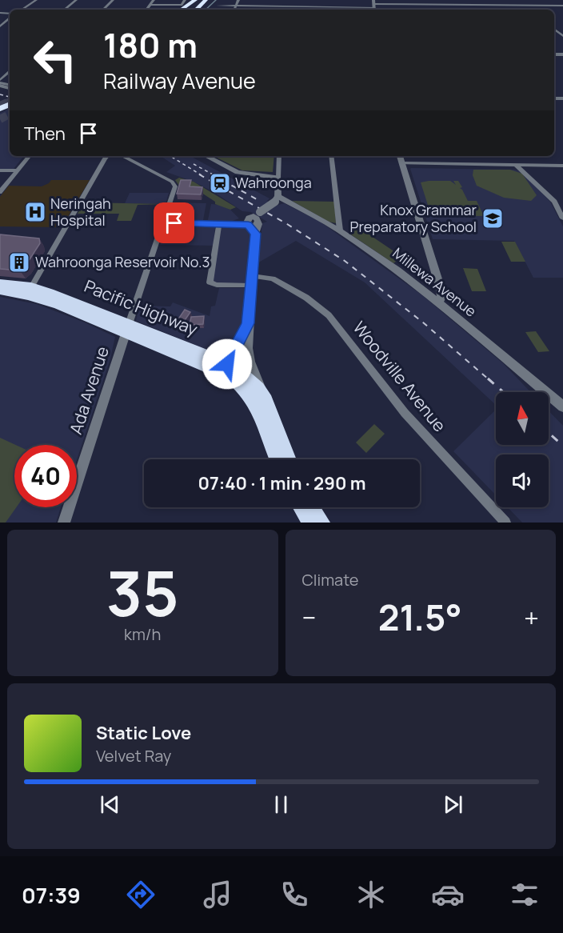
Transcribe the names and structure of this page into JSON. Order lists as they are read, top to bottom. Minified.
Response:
{"streets":{"highway":["Pacific Highway"],"street":["Millewa Avenue","Woodville Avenue","Ada Avenue"]},"crossings":[["Pacific Highway","Ada Avenue"]],"places":{"station":["Wahroonga"],"hospital":["Neringah Hospital"],"school or university":["Knox Grammar Preparatory School"],"building":["Wahroonga Reservoir No.3"]},"north":"top","page":{"turn":["180 m","Railway Avenue"],"then":"Then","limit":"40","trip":"07:40 · 1 min · 290 m","tile":[["35","km/h"],"Climate"],"heat":["−","21.5°","+"],"song":["Static Love","Velvet Ray"],"tabs":"07:39"}}
